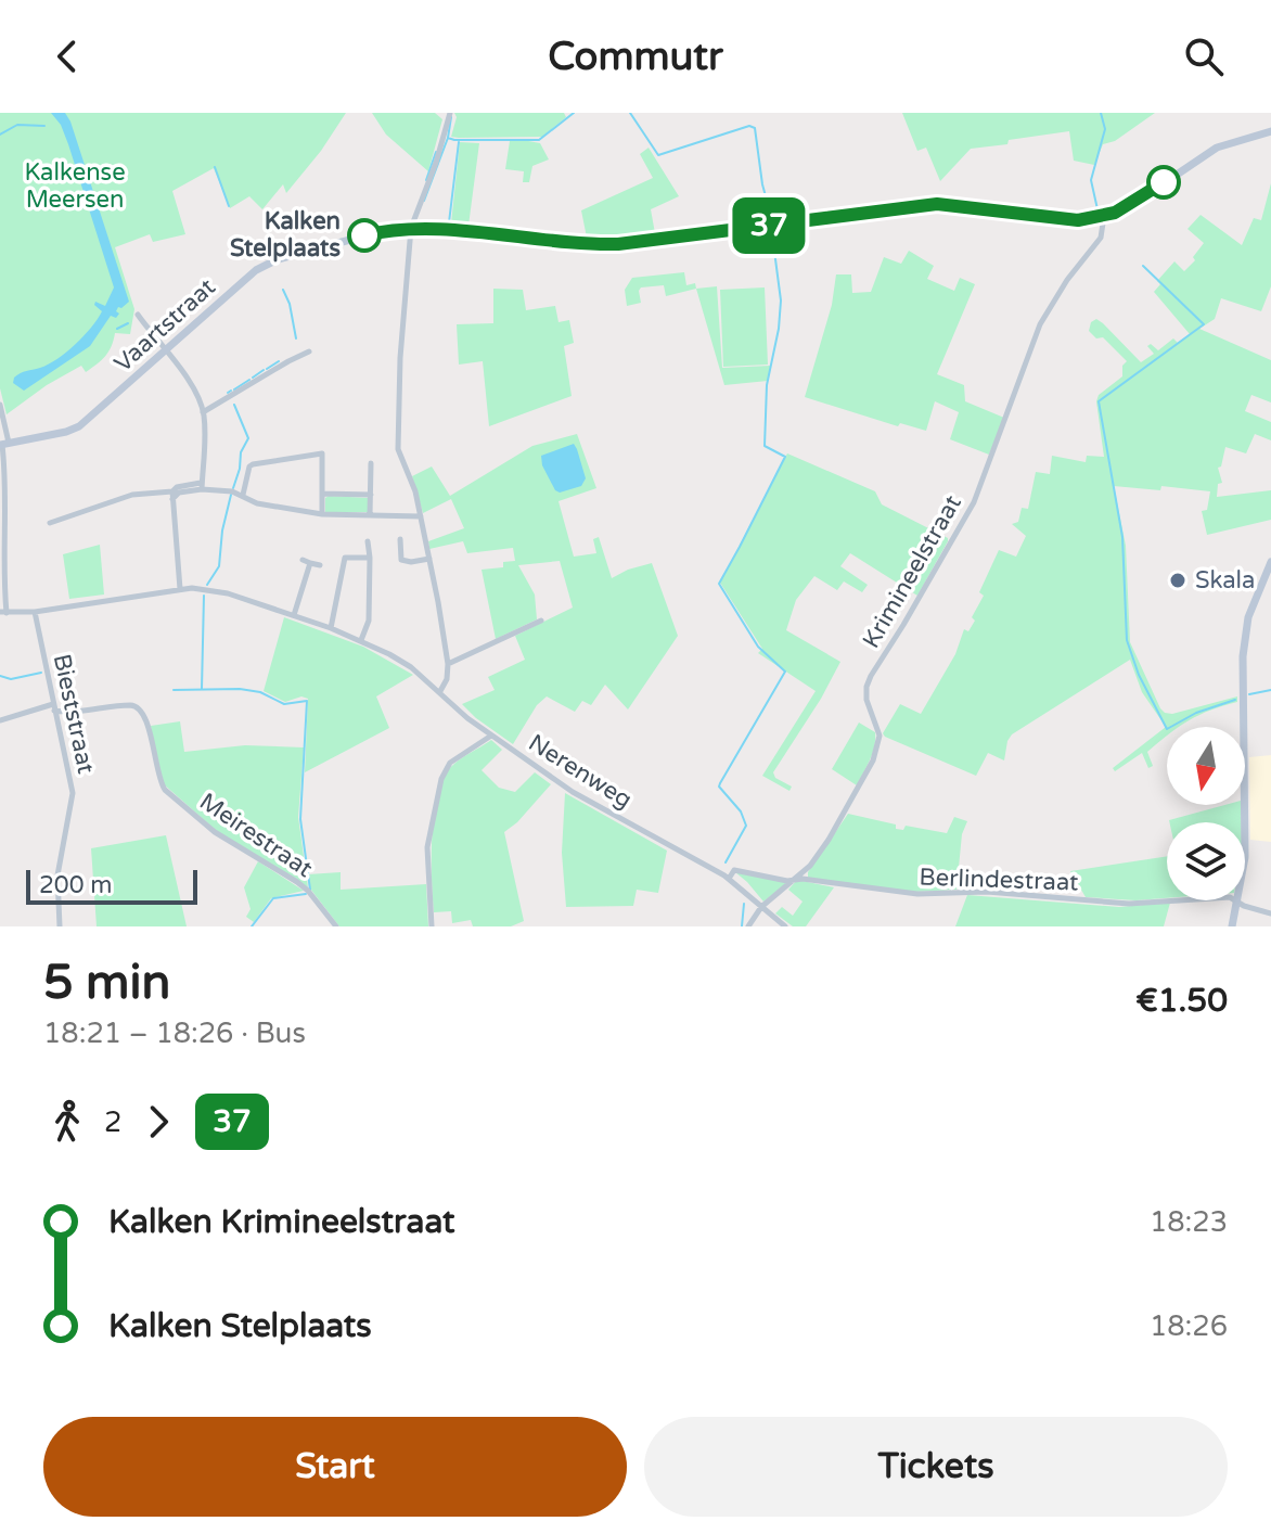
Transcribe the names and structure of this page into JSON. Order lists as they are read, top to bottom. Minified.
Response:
{"streets":{"main road":["Vaartstraat"],"street":["Krimineelstraat","Bieststraat","Nerenweg","Meirestraat","Berlindestraat"]},"crossings":[["Vaartstraat","Krimineelstraat"],["Krimineelstraat","Nerenweg"],["Krimineelstraat","Berlindestraat"],["Bieststraat","Nerenweg"],["Bieststraat","Meirestraat"],["Nerenweg","Berlindestraat"]],"parks":["Kalkense Meersen"],"places":["Kalken Stelplaats","Skala"],"lines":["bus line 37"],"scale_bar":"200 m","north":"bottom","page":{"header":"Commutr","on_map":"37","scale":"200 m","heading":["5 min","18:21 – 18:26 · Bus","€1.50"],"legs":["2","37"],"list":[{"name":"Kalken Krimineelstraat","value":"18:23"},{"name":"Kalken Stelplaats","value":"18:26"}],"buttons":["Start","Tickets"]}}
